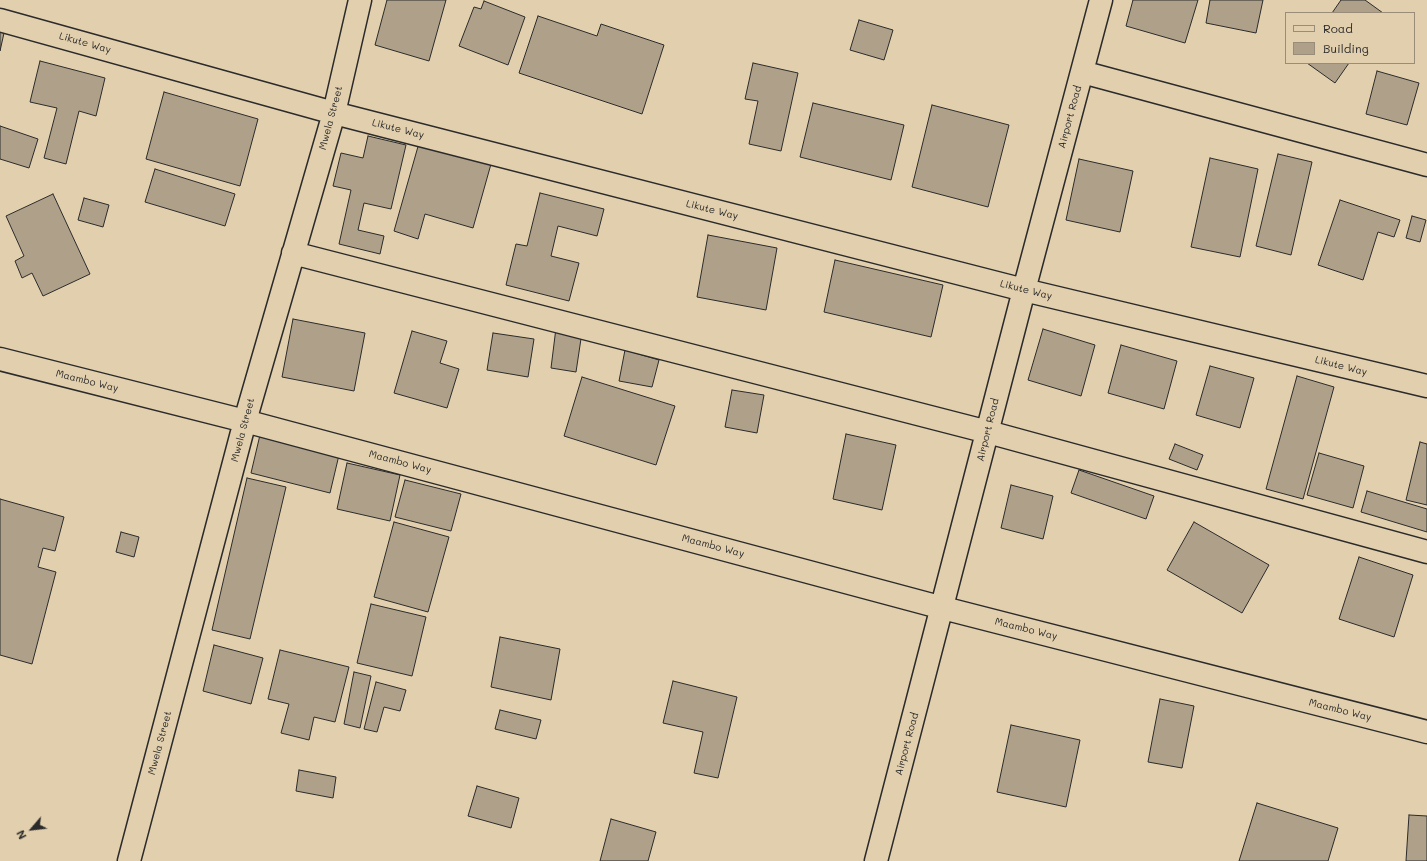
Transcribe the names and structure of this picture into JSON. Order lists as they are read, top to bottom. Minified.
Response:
{"streets":{"street":["Likute Way","Airport Road","Mwela Street","Maambo Way"]},"crossings":[["Likute Way","Airport Road"],["Likute Way","Mwela Street"],["Airport Road","Maambo Way"],["Mwela Street","Maambo Way"]],"legend":["Road","Building"],"north":"bottom left"}
